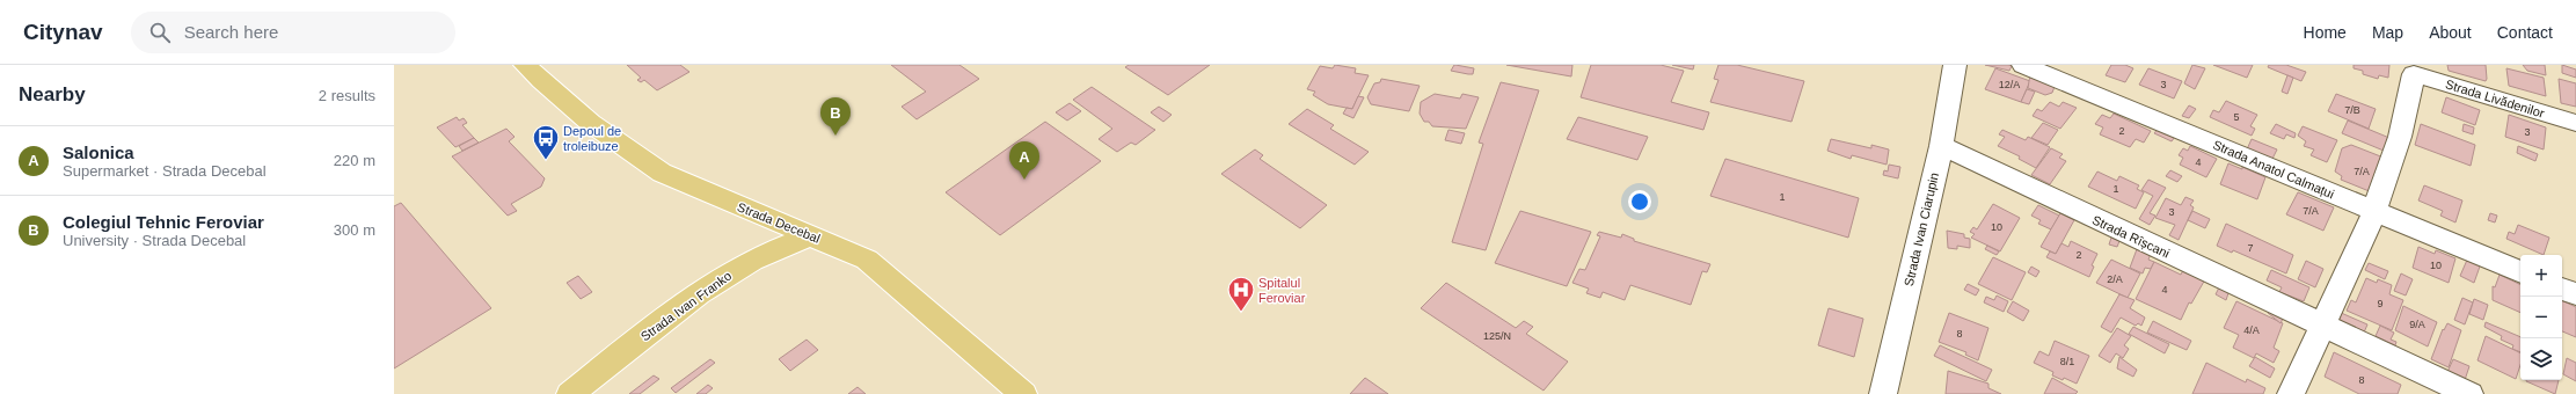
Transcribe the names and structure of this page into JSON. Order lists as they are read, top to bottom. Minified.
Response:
{"streets":{"main road":["Strada Decebal","Strada Ivan Franko"],"street":["Strada Livădenilor","Strada Anatol Calmațui","Strada Ivan Ciarupin","Strada Rîșcani"]},"crossings":[["Strada Livădenilor","Strada Anatol Calmațui"],["Strada Decebal","Strada Ivan Franko"],["Strada Ivan Ciarupin","Strada Rîșcani"]],"places":{"bus stop":["Depoul de troleibuze"],"hospital":["Spitalul Feroviar"]},"house_numbers":["12/A","3","7/B","5","2","3","4","7/A","1","1","7/A","3","10","7","2","10","2/A","4","9","9/A","4/A","8","125/N","8/1","8"],"page":{"header":"Citynav","search":"Search here","nav":["Home","Map","About","Contact"],"heading":["Nearby","2 results"],"pins":["B","A"],"list":[{"mark":"A","name":"Salonica","note":"Supermarket · Strada Decebal","value":"220 m"},{"mark":"B","name":"Colegiul Tehnic Feroviar","note":"University · Strada Decebal","value":"300 m"}],"map_buttons":["+","−"]}}
